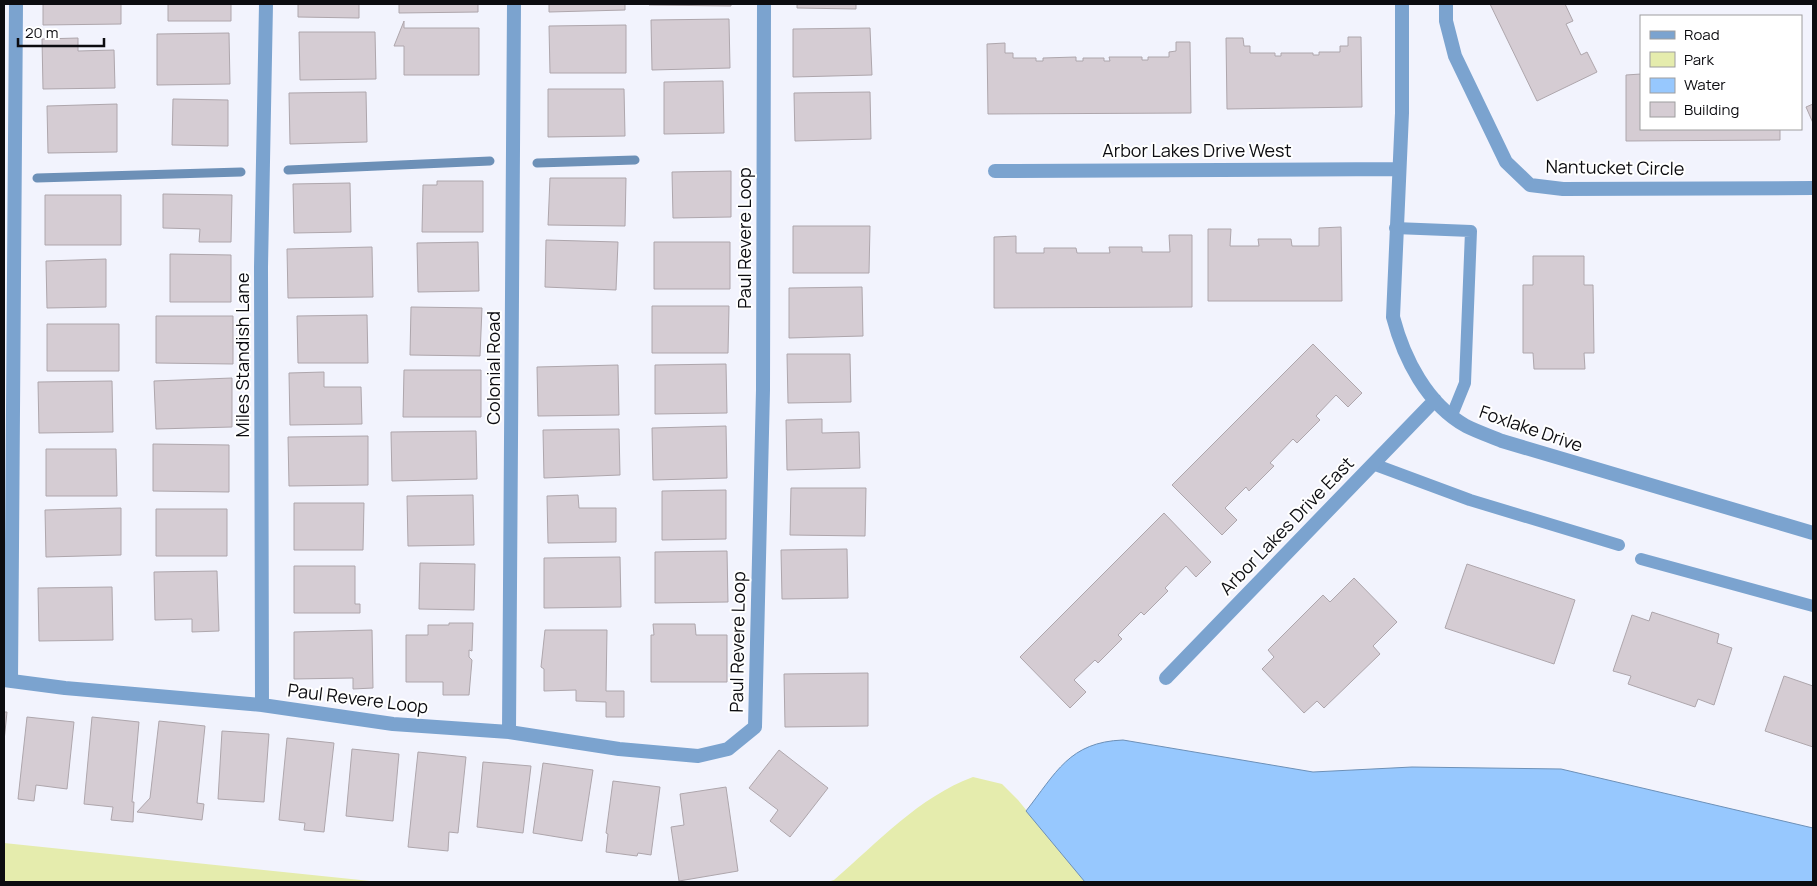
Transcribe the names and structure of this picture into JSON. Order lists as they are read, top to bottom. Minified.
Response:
{"streets":{"street":["Arbor Lakes Drive West","Nantucket Circle","Paul Revere Loop","Miles Standish Lane","Colonial Road","Foxlake Drive","Arbor Lakes Drive East"]},"crossings":[["Arbor Lakes Drive West","Foxlake Drive"],["Paul Revere Loop","Miles Standish Lane"],["Paul Revere Loop","Colonial Road"],["Foxlake Drive","Arbor Lakes Drive East"]],"legend":["Road","Park","Water","Building"],"scale_bar":"20 m"}
